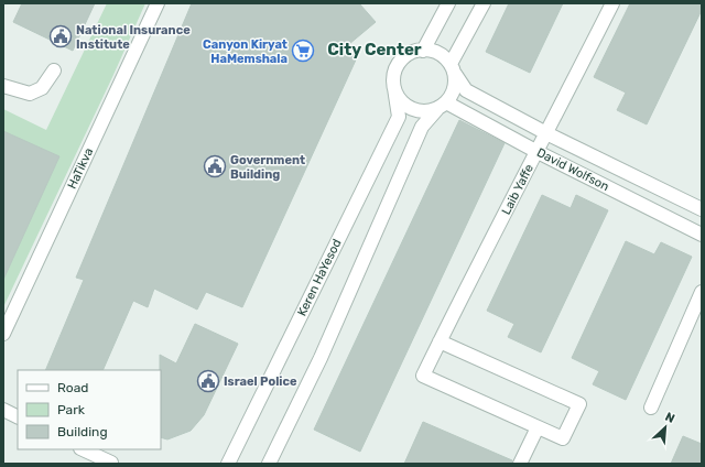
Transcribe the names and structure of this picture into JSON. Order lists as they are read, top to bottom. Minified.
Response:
{"streets":{"street":["HaTikva","David Wolfson","Laib Yaffe","Keren HaYesod"]},"crossings":[["David Wolfson","Laib Yaffe"],["David Wolfson","Keren HaYesod"]],"districts":["City Center"],"places":{"public building":["National Insurance Institute","Government Building","Israel Police"],"supermarket":["Canyon Kiryat HaMemshala"]},"legend":["Road","Park","Building"],"north":"top right"}
